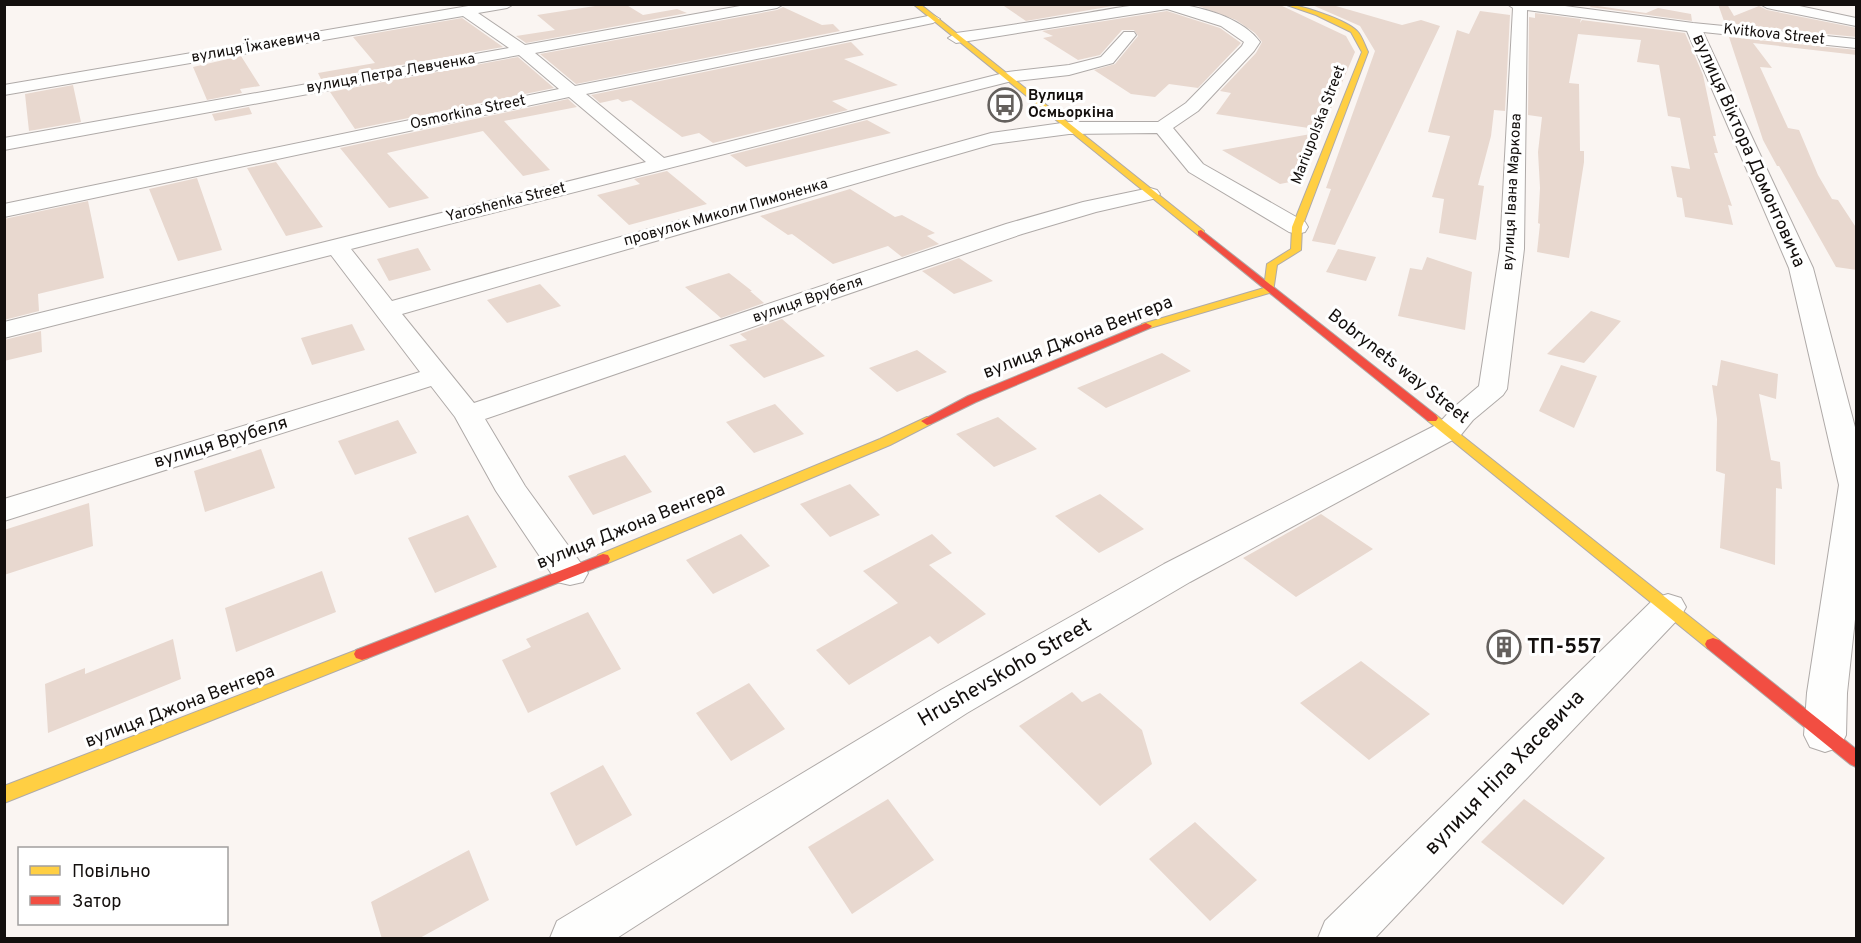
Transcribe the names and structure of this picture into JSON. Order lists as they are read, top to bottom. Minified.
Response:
{"streets":{"street":["Kvitkova Street","вулиця Їжакевича","вулиця Петра Левченка","Osmorkina Street","Mariupolska Street","вулиця Віктора Домонтовича","вулиця Івана Маркова","Yaroshenka Street","провулок Миколи Пимоненка","вулиця Врубеля","вулиця Джона Венгера","Bobrynets way Street","Hrushevskoho Street","вулиця Ніла Хасевича"]},"crossings":[["Kvitkova Street","вулиця Віктора Домонтовича"],["Kvitkova Street","вулиця Івана Маркова"],["Osmorkina Street","Bobrynets way Street"],["Mariupolska Street","вулиця Джона Венгера"],["Mariupolska Street","Bobrynets way Street"],["вулиця Віктора Домонтовича","Bobrynets way Street"],["вулиця Івана Маркова","Bobrynets way Street"],["вулиця Івана Маркова","Hrushevskoho Street"],["Yaroshenka Street","Bobrynets way Street"],["провулок Миколи Пимоненка","Bobrynets way Street"],["вулиця Врубеля","Bobrynets way Street"],["вулиця Джона Венгера","Bobrynets way Street"],["Bobrynets way Street","Hrushevskoho Street"],["Bobrynets way Street","вулиця Ніла Хасевича"]],"places":{"bus stop":["Вулиця Осмьоркіна"],"building":["ТП-557"]},"legend":["Повільно","Затор"]}
